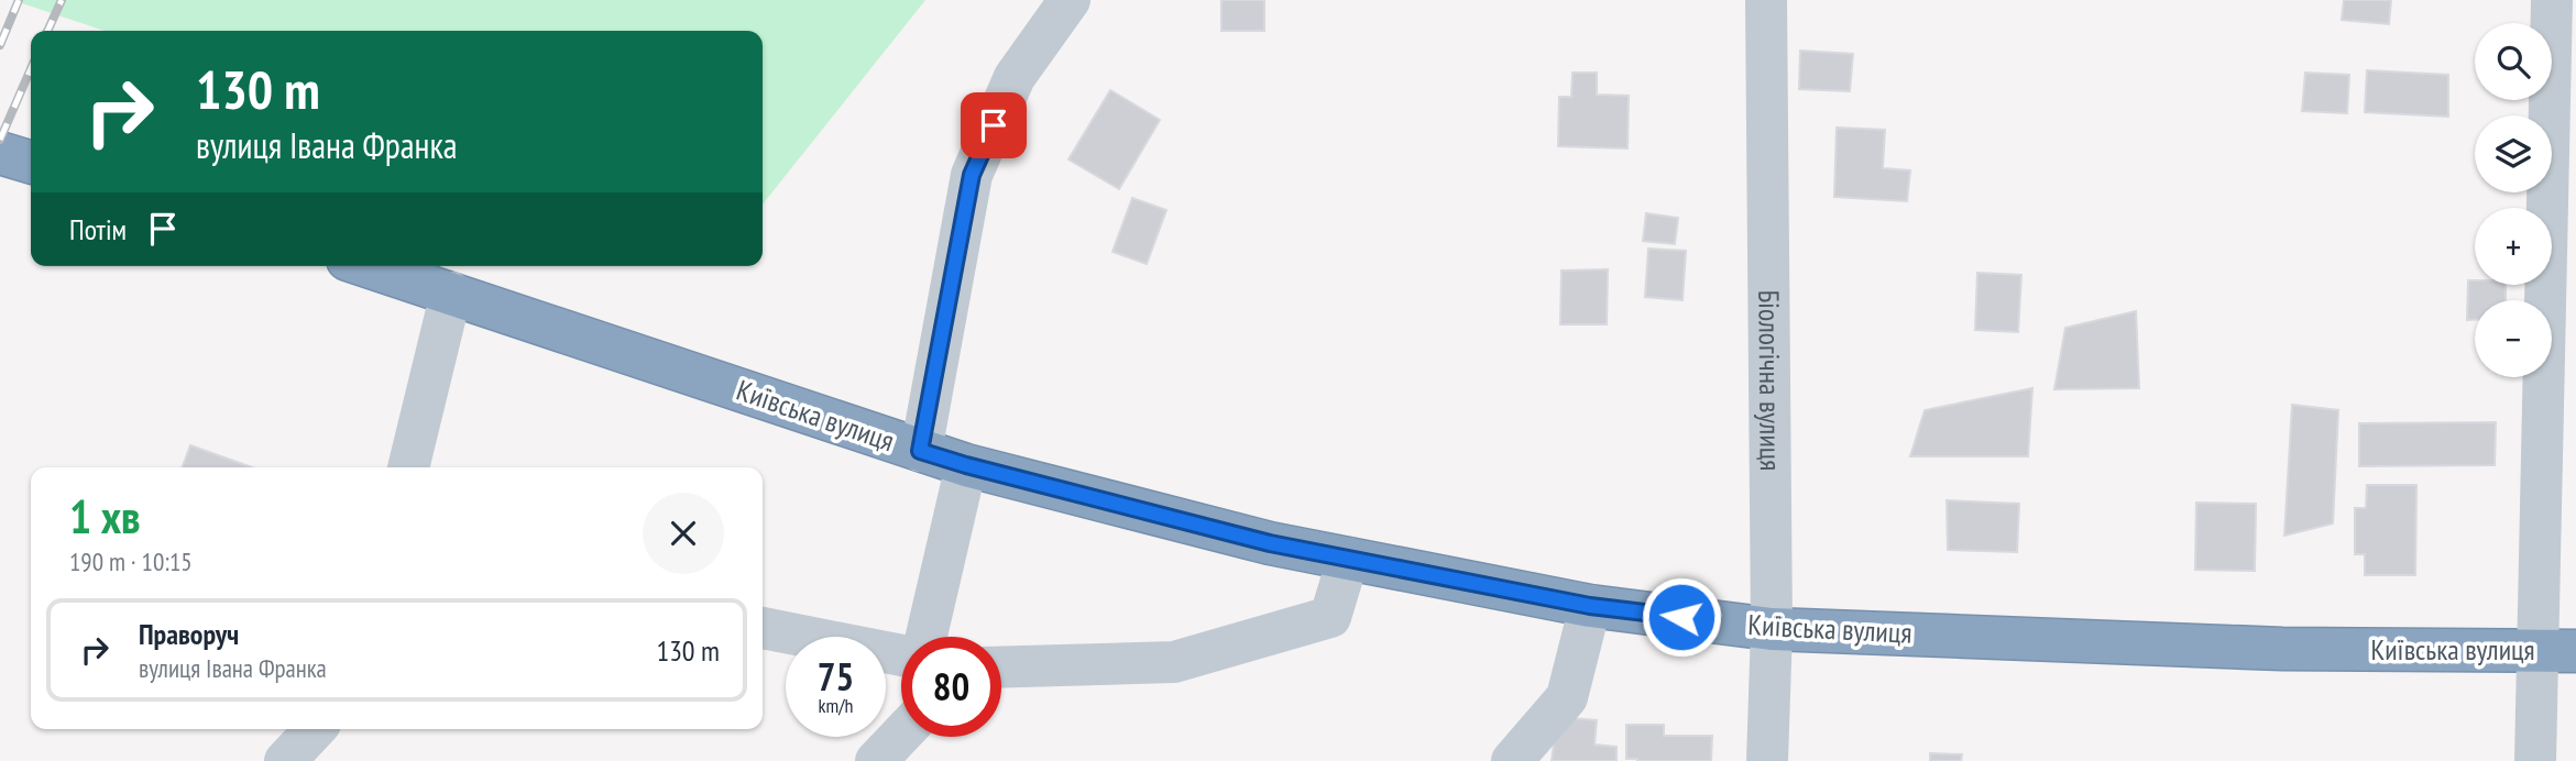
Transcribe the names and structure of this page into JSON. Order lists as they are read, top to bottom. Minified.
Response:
{"streets":{"highway":["Київська вулиця"],"street":["Біологічна вулиця"]},"crossings":[["Біологічна вулиця","Київська вулиця"]],"page":{"map_buttons":["+","−"],"turn":["130 m","вулиця Івана Франка"],"then":"Потім","heading":["1 хв","190 m · 10:15"],"list":[{"name":"Праворуч","note":"вулиця Івана Франка","value":"130 m"}],"speed":"75 km/h","limit":"80"}}
